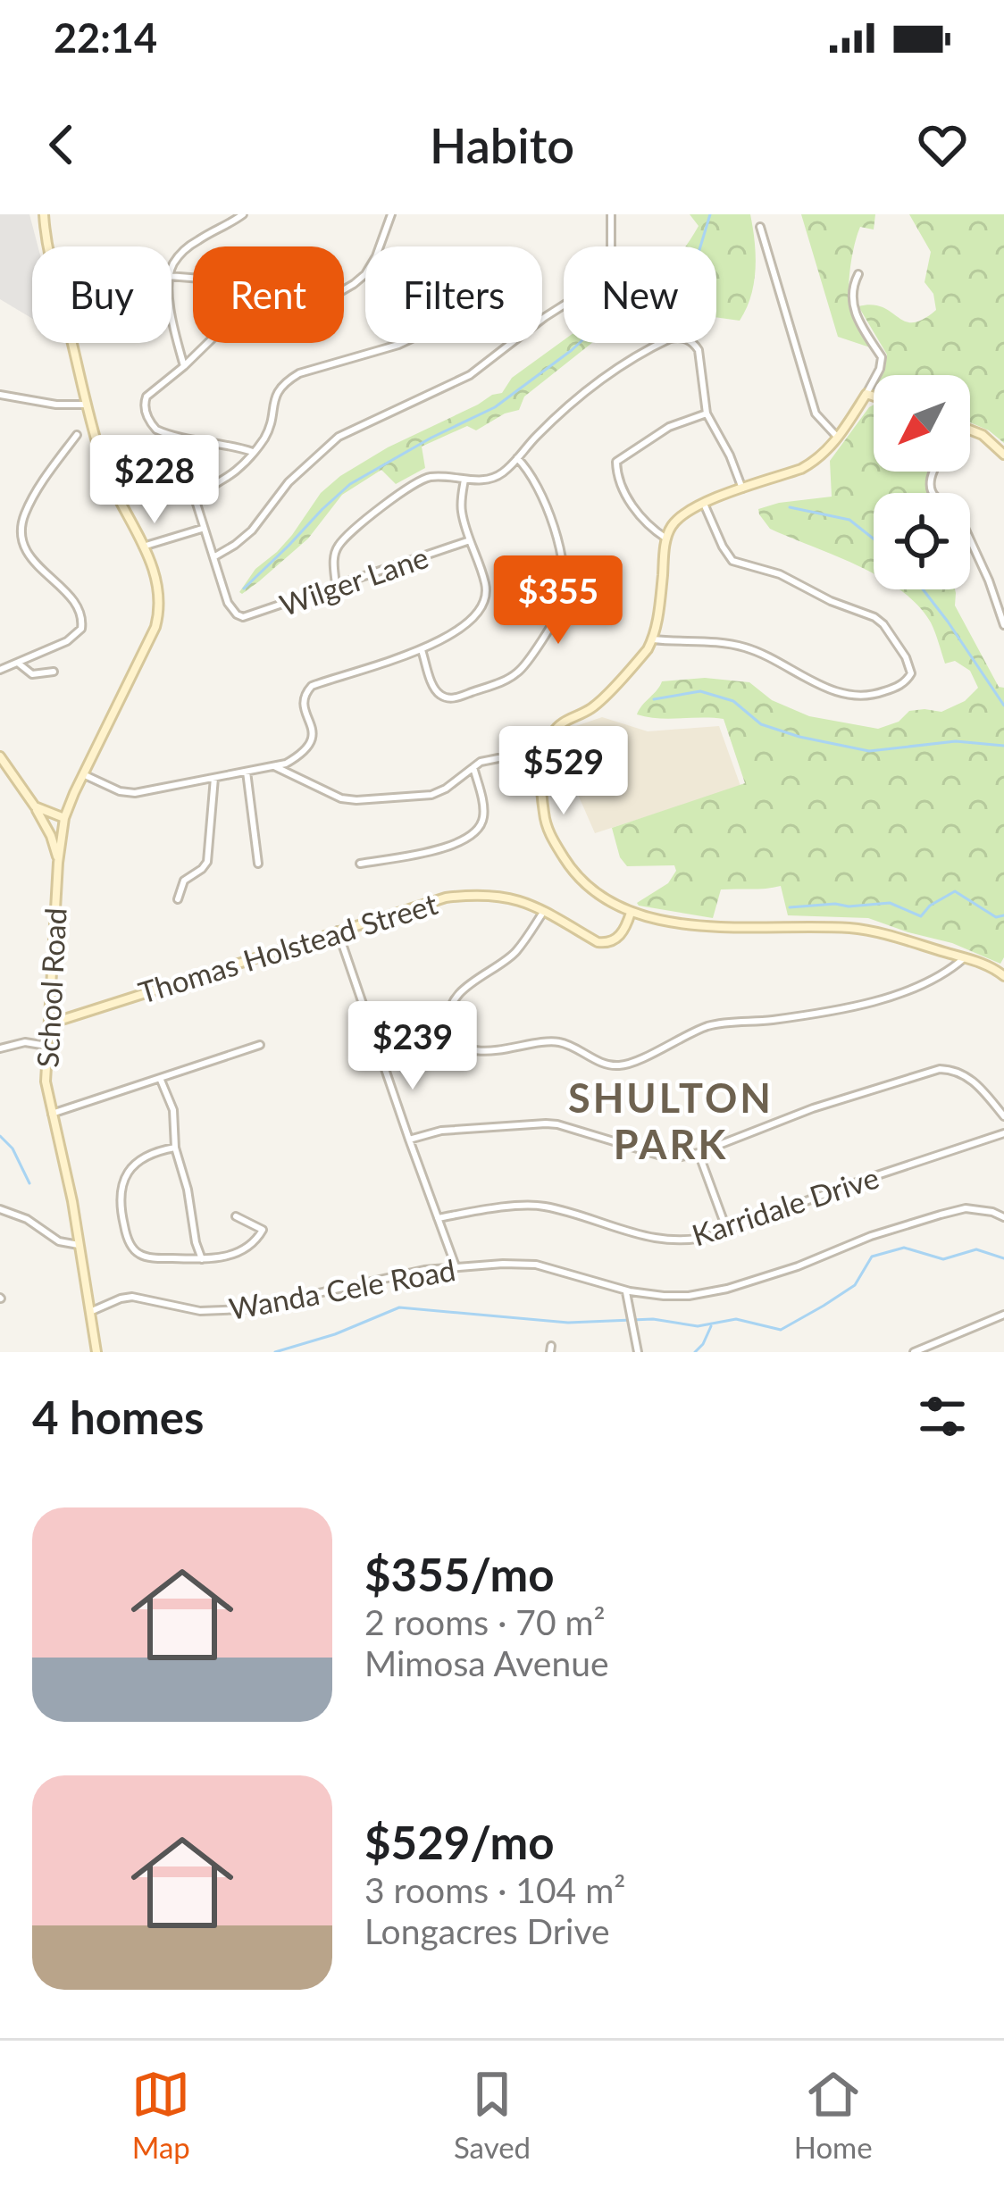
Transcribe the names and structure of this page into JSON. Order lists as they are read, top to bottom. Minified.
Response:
{"streets":{"street":["Wilger Lane","Thomas Holstead Street","School Road","Karridale Drive","Wanda Cele Road"]},"crossings":[["Thomas Holstead Street","School Road"],["School Road","Wanda Cele Road"]],"districts":["SHULTON PARK"],"north":"bottom left","page":{"status":"22:14","header":"Habito","chip":["Buy","Rent","Filters","New"],"price":["$228","$355","$529","$239"],"heading":"4 homes","list":[{"name":"$355/mo","note":"2 rooms · 70 m² · Mimosa Avenue"},{"name":"$529/mo","note":"3 rooms · 104 m² · Longacres Drive"}],"tabs":["Map","Saved","Home"]}}
